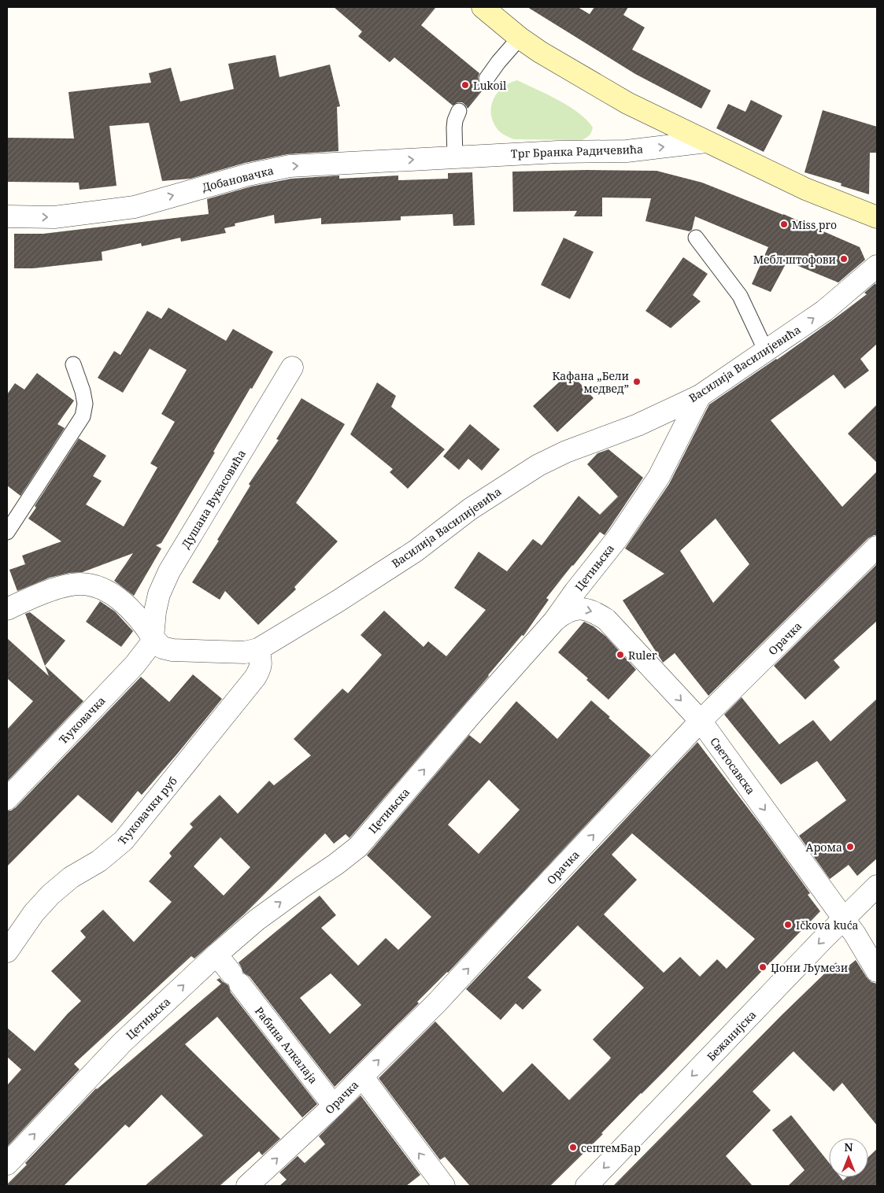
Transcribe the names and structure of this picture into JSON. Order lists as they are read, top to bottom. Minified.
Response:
{"streets":{"street":["Трг Бранка Радичевића","Добановачка","Василија Василијевића","Душана Вукасовића","Цетињска","Орачка","Ћуковачка","Светосавска","Ћуковачки руб","Бежанијска","Рабина Алкалаја"]},"crossings":[["Трг Бранка Радичевића","Добановачка"],["Василија Василијевића","Душана Вукасовића"],["Василија Василијевића","Цетињска"],["Василија Василијевића","Ћуковачка"],["Василија Василијевића","Ћуковачки руб"],["Душана Вукасовића","Ћуковачка"],["Цетињска","Светосавска"],["Цетињска","Рабина Алкалаја"],["Орачка","Светосавска"],["Орачка","Рабина Алкалаја"],["Светосавска","Бежанијска"]],"one_way":["Трг Бранка Радичевића","Добановачка","Цетињска","Орачка","Светосавска","Бежанијска"],"places":["Lukoil","Miss pro","Мебл штофови","Кафана „Бели медвед”","Ruler","Арома","Ičkova kuća","Џони Љумези","септемБар"],"north":"top"}
